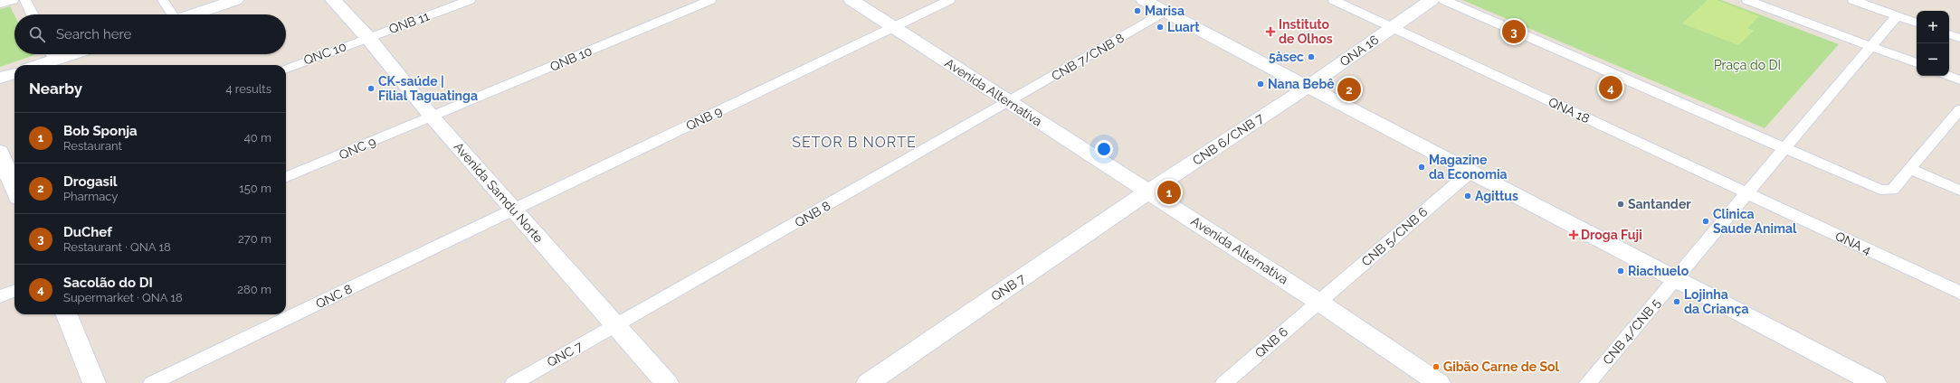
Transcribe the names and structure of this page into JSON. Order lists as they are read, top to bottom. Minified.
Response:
{"streets":{"street":["QNB 11","QNA 16","QNC 10","CNB 7/CNB 8","QNB 10","Avenida Alternativa","QNA 18","QNB 9","CNB 6/CNB 7","QNC 9","Avenida Samdu Norte","QNB 8","CNB 5/CNB 6","QNA 4","QNB 7","QNC 8","CNB 4/CNB 5","QNB 6","QNC 7"]},"crossings":[["QNB 11","QNC 10"],["QNB 11","Avenida Samdu Norte"],["QNA 16","QNA 18"],["QNA 16","CNB 6/CNB 7"],["QNC 10","Avenida Samdu Norte"],["CNB 7/CNB 8","Avenida Alternativa"],["CNB 7/CNB 8","QNB 8"],["QNB 10","QNC 9"],["QNB 10","Avenida Samdu Norte"],["Avenida Alternativa","QNB 9"],["Avenida Alternativa","CNB 6/CNB 7"],["Avenida Alternativa","QNB 8"],["Avenida Alternativa","CNB 5/CNB 6"],["Avenida Alternativa","QNB 7"],["Avenida Alternativa","QNB 6"],["QNA 18","QNA 4"],["QNA 18","CNB 4/CNB 5"],["QNB 9","Avenida Samdu Norte"],["QNB 9","QNC 8"],["CNB 6/CNB 7","QNB 7"],["QNC 9","Avenida Samdu Norte"],["Avenida Samdu Norte","QNB 8"],["Avenida Samdu Norte","QNC 8"],["Avenida Samdu Norte","QNC 7"],["QNB 8","QNC 7"],["CNB 5/CNB 6","QNB 6"],["QNA 4","CNB 4/CNB 5"]],"districts":["SETOR B NORTE"],"parks":["Praça do DI"],"places":{"other":["Marisa","Luart","5àsec","Nana Bebê","CK-saúde | Filial Taguatinga","Magazine da Economia","Agittus","Santander","Clinica Saude Animal","Riachuelo","Lojinha da Criança","Gibão Carne de Sol"],"health":["Instituto de Olhos","Droga Fuji"]},"page":{"map_buttons":["+","−"],"search":"Search here","pins":["3","4","2","1"],"heading":["Nearby","4 results"],"list":[{"mark":"1","name":"Bob Sponja","note":"Restaurant","value":"40 m"},{"mark":"2","name":"Drogasil","note":"Pharmacy","value":"150 m"},{"mark":"3","name":"DuChef","note":"Restaurant · QNA 18","value":"270 m"},{"mark":"4","name":"Sacolão do DI","note":"Supermarket · QNA 18","value":"280 m"}]}}
